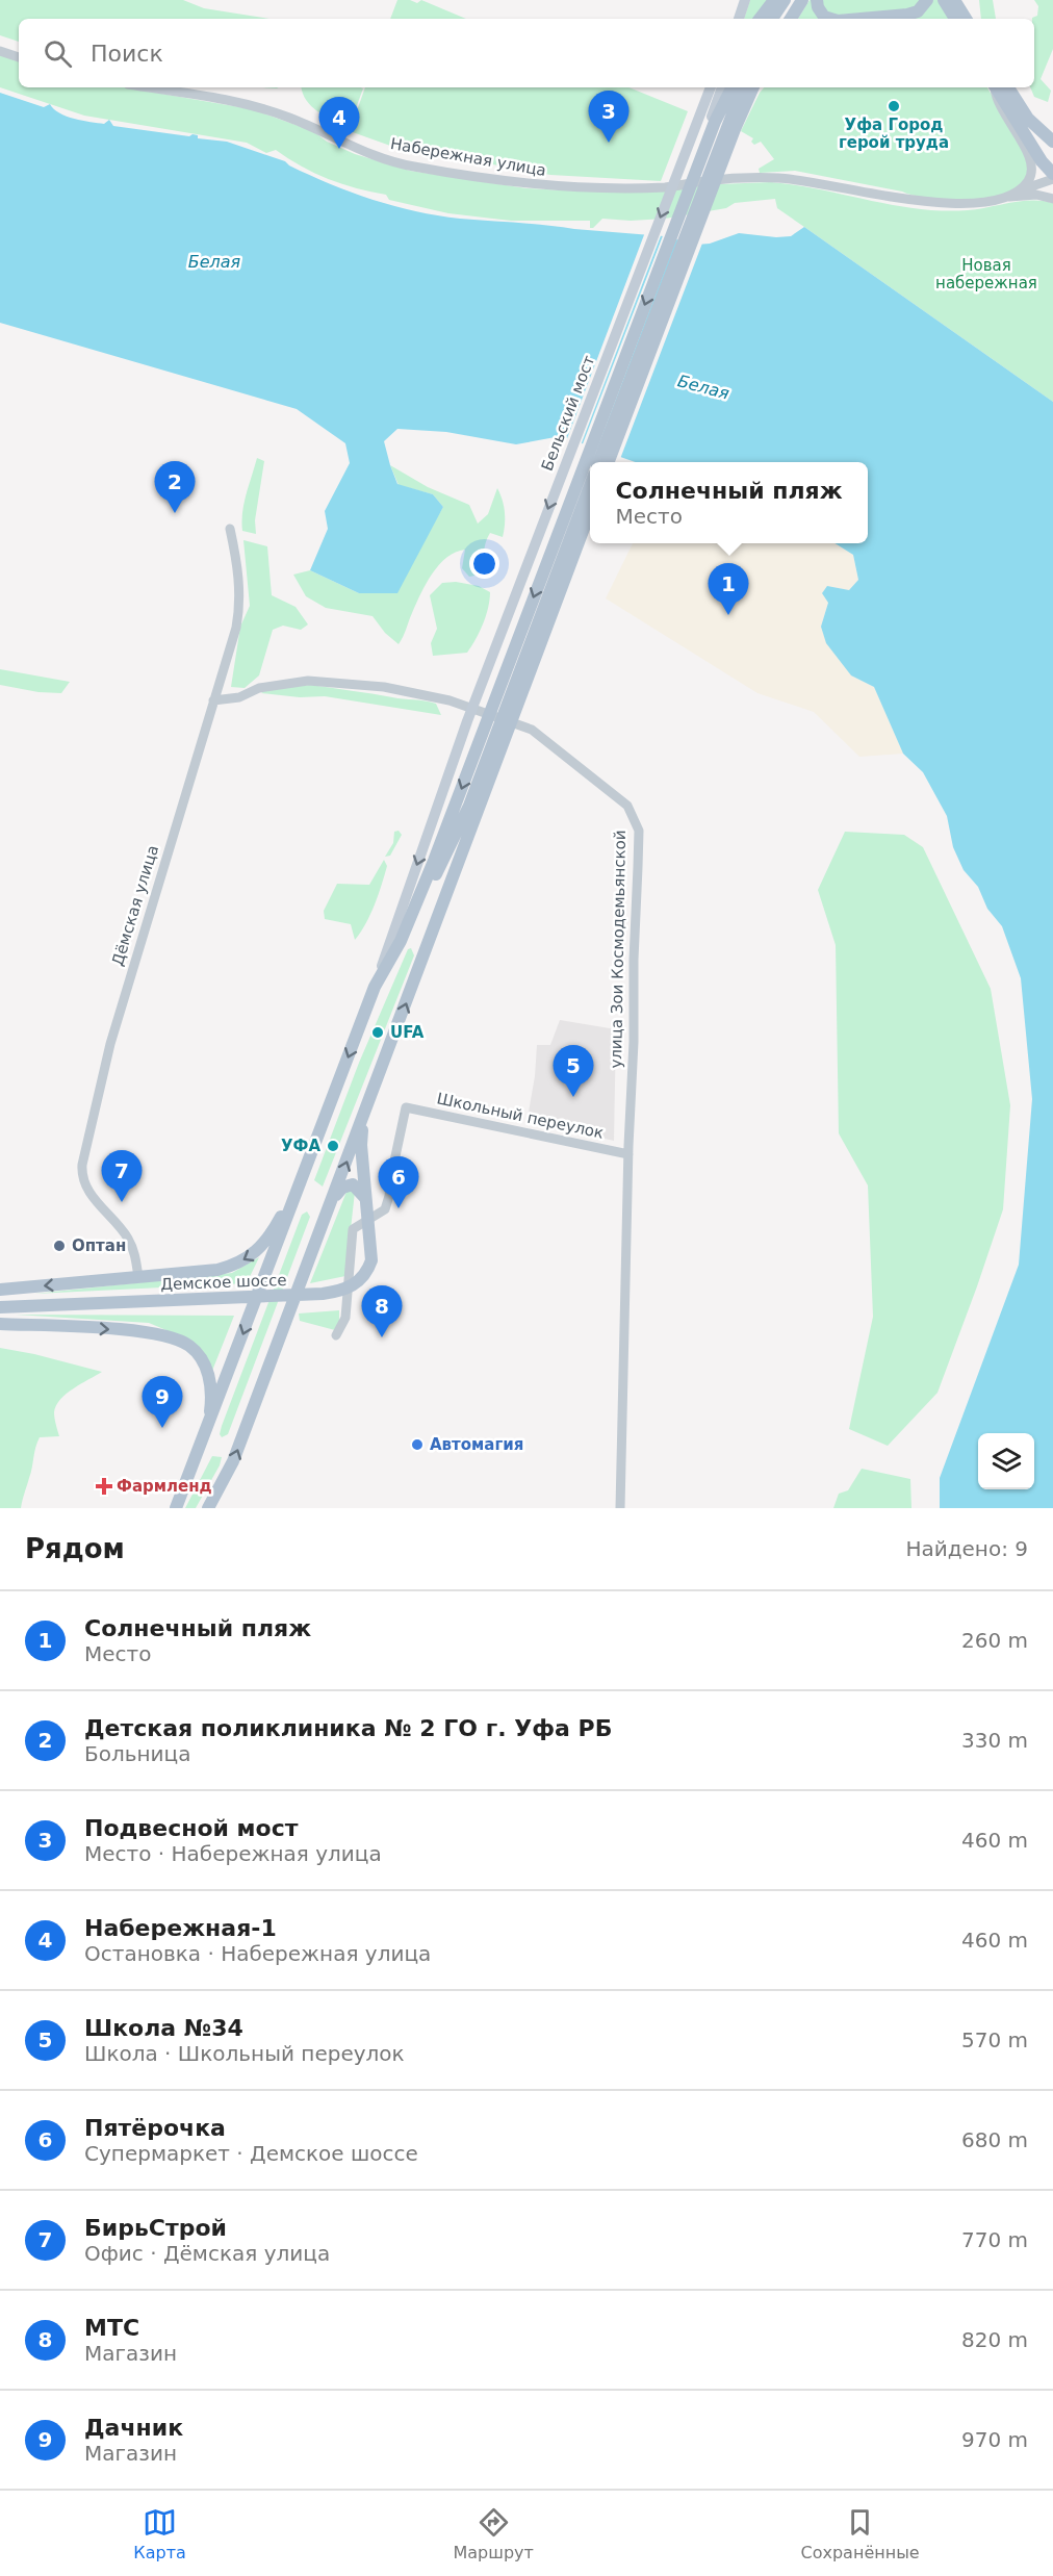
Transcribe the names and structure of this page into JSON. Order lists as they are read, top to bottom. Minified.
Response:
{"streets":{"main road":["Бельский мост","Демское шоссе"],"street":["Набережная улица","Дёмская улица","улица Зои Космодемьянской","Школьный переулок"]},"crossings":[["Дёмская улица","улица Зои Космодемьянской"],["Дёмская улица","Демское шоссе"],["улица Зои Космодемьянской","Школьный переулок"]],"one_way":["Демское шоссе"],"water":["Белая"],"parks":["Новая набережная"],"places":{"other":["Уфа Город герой труда","UFA","УФА","Оптан","Автомагия"],"health":["Фармленд"]},"page":{"search":"Поиск","pins":["3","4","2","1","5","7","6","8","9"],"popup":["Солнечный пляж","Место"],"heading":["Рядом","Найдено: 9"],"list":[{"mark":"1","name":"Солнечный пляж","note":"Место","value":"260 m"},{"mark":"2","name":"Детская поликлиника № 2 ГО г. Уфа РБ","note":"Больница","value":"330 m"},{"mark":"3","name":"Подвесной мост","note":"Место · Набережная улица","value":"460 m"},{"mark":"4","name":"Набережная-1","note":"Остановка · Набережная улица","value":"460 m"},{"mark":"5","name":"Школа №34","note":"Школа · Школьный переулок","value":"570 m"},{"mark":"6","name":"Пятёрочка","note":"Супермаркет · Демское шоссе","value":"680 m"},{"mark":"7","name":"БирьСтрой","note":"Офис · Дёмская улица","value":"770 m"},{"mark":"8","name":"МТС","note":"Магазин","value":"820 m"},{"mark":"9","name":"Дачник","note":"Магазин","value":"970 m"}],"nav":["Карта","Маршрут","Сохранённые"]}}
